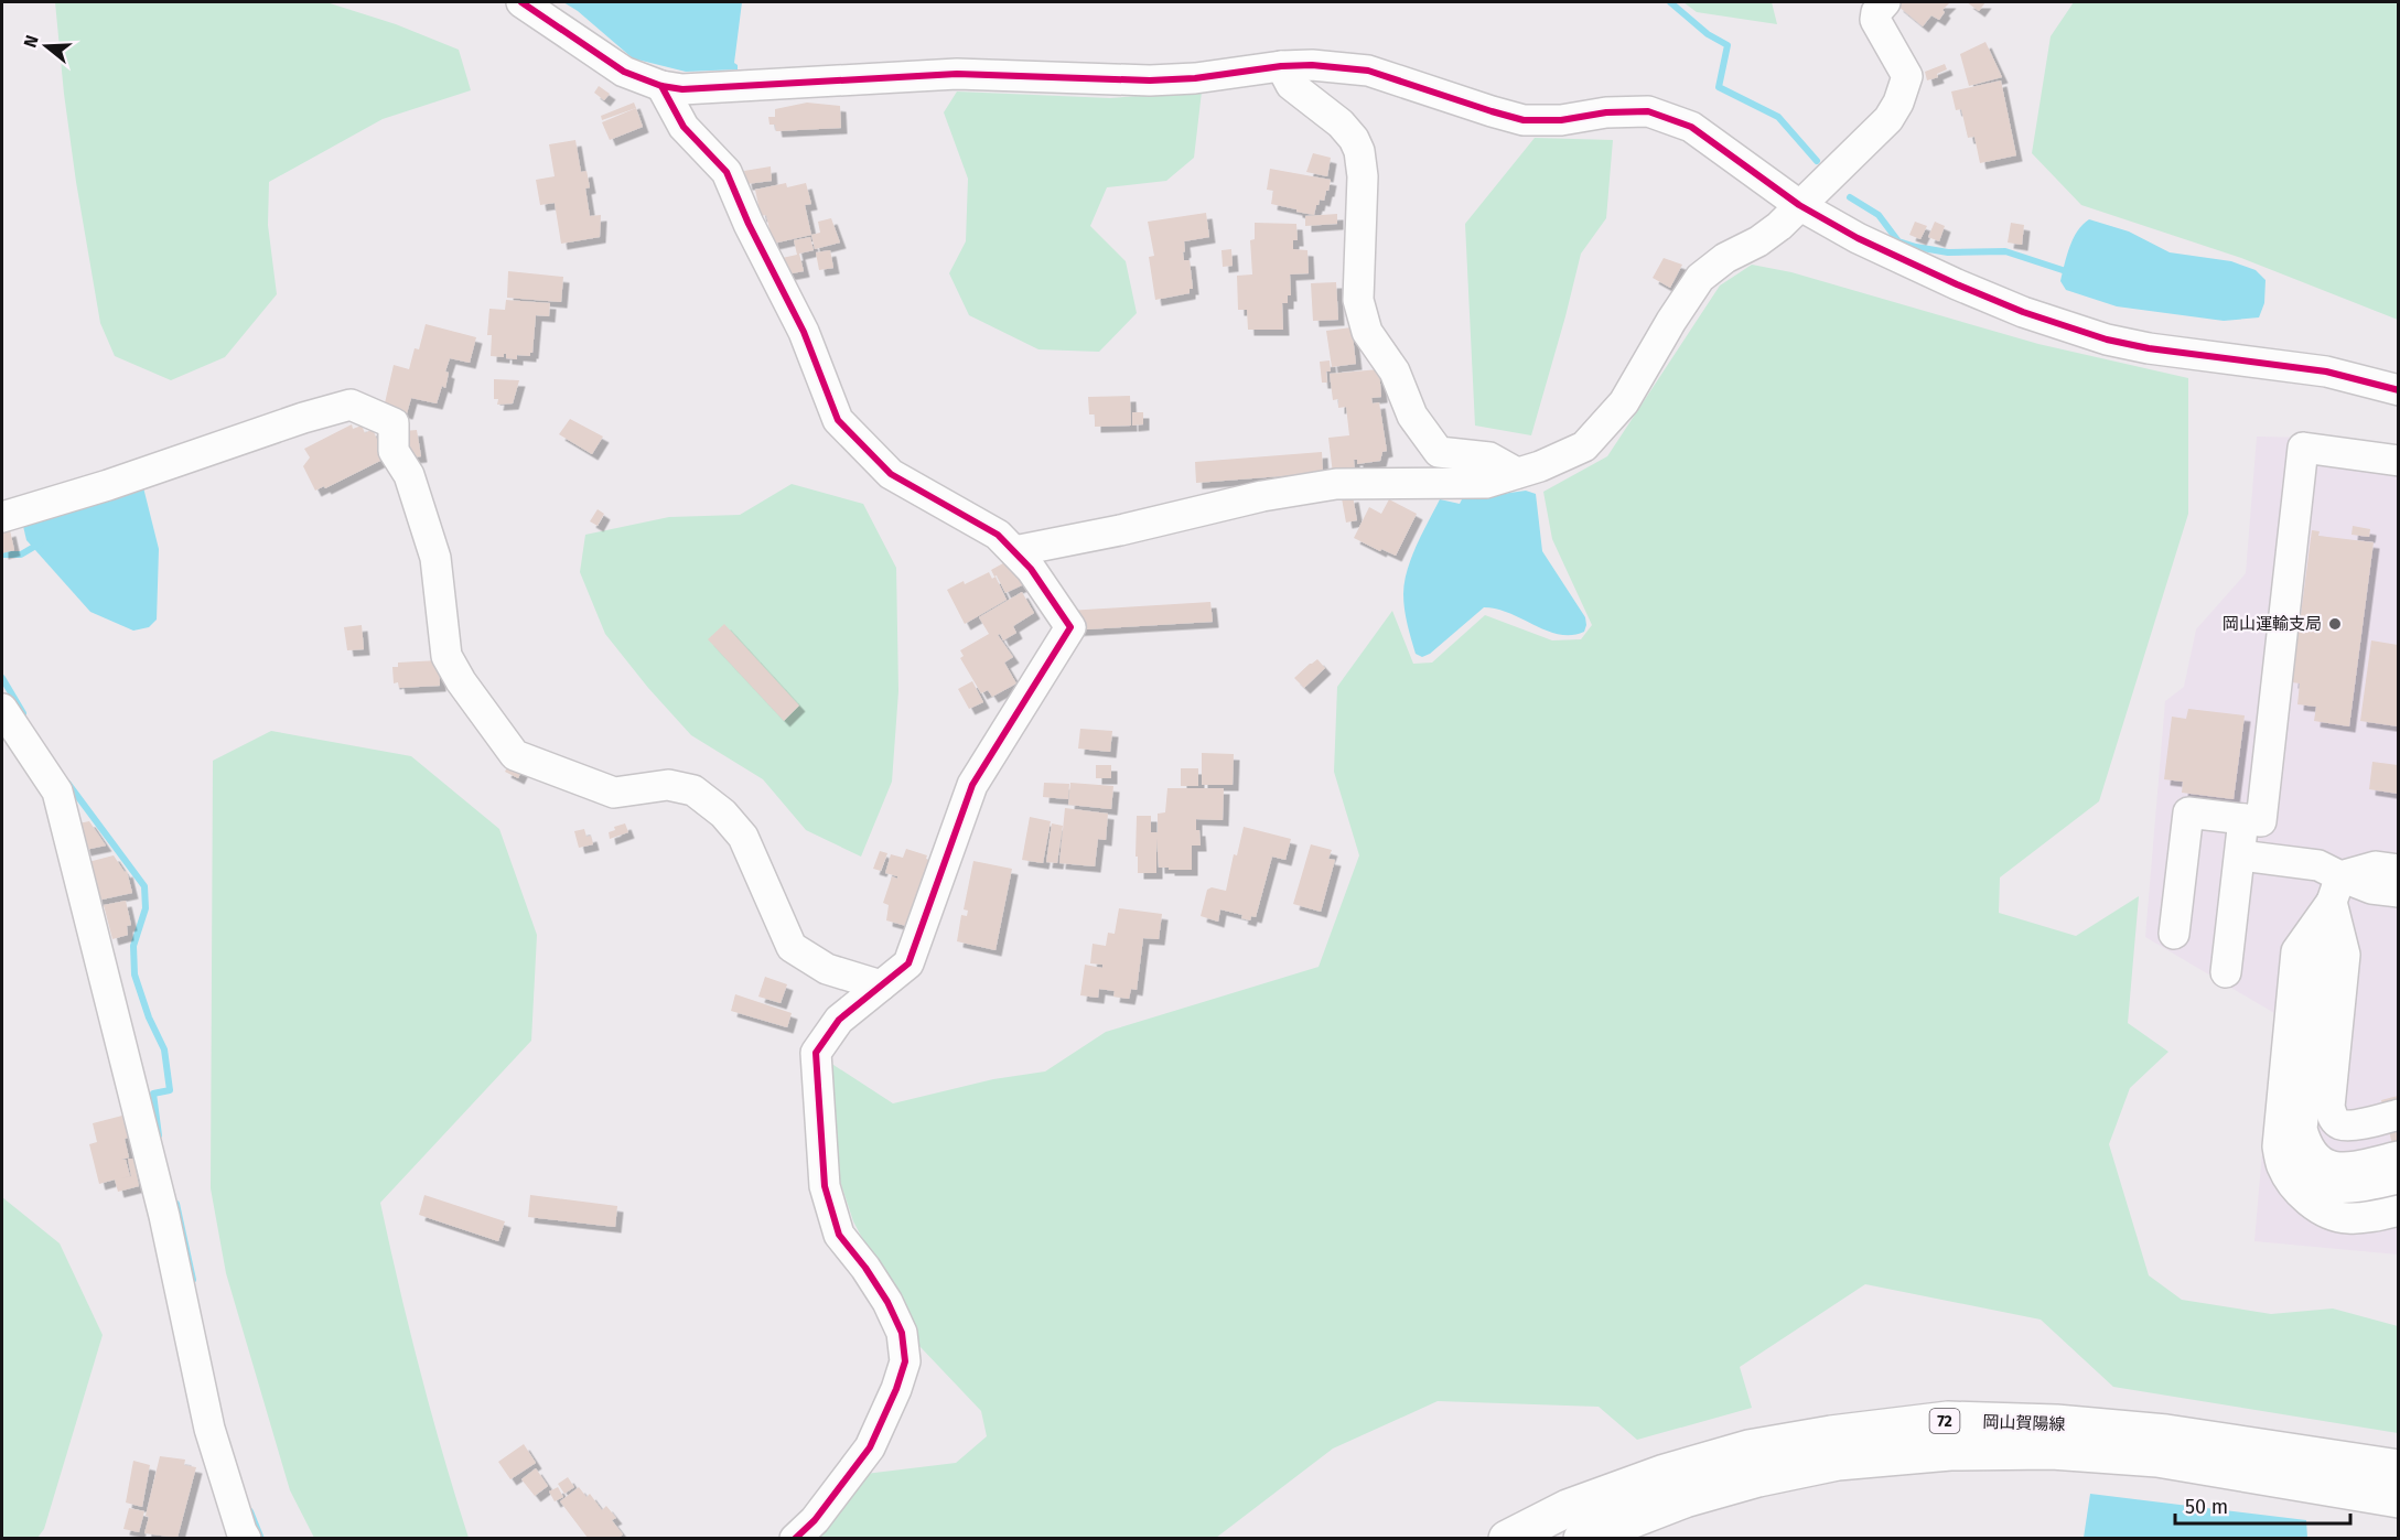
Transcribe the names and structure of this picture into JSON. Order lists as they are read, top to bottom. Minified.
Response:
{"streets":{"main road":["72","岡山賀陽線"]},"places":["岡山運輸支局"],"scale_bar":"50 m","north":"left"}
